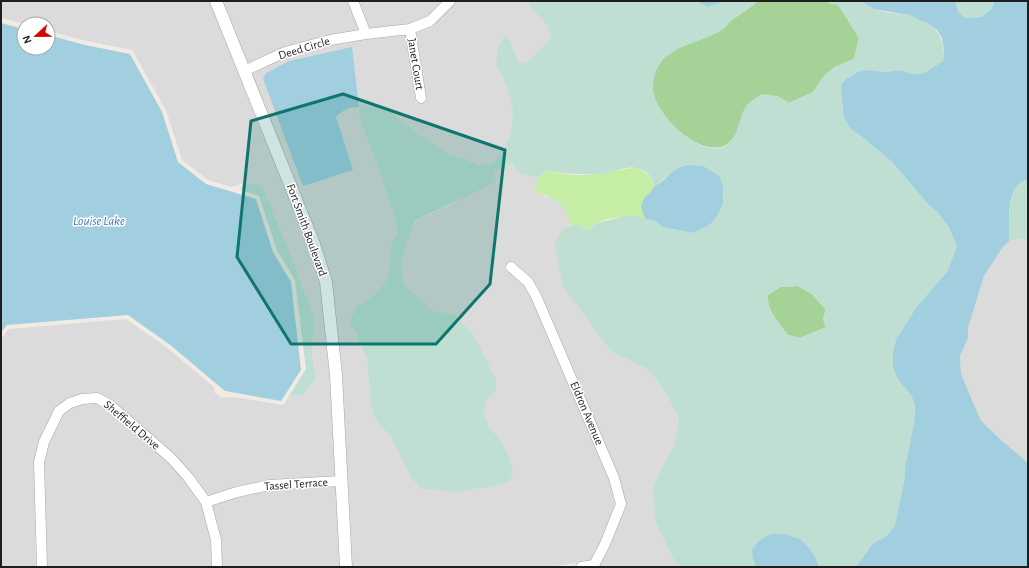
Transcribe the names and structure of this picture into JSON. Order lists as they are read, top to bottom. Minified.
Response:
{"streets":{"street":["Deed Circle","Janet Court","Fort Smith Boulevard","Eldron Avenue","Sheffield Drive","Tassel Terrace"]},"crossings":[["Deed Circle","Janet Court"],["Deed Circle","Fort Smith Boulevard"],["Fort Smith Boulevard","Tassel Terrace"],["Sheffield Drive","Tassel Terrace"]],"water":["Louise Lake"],"north":"left"}
